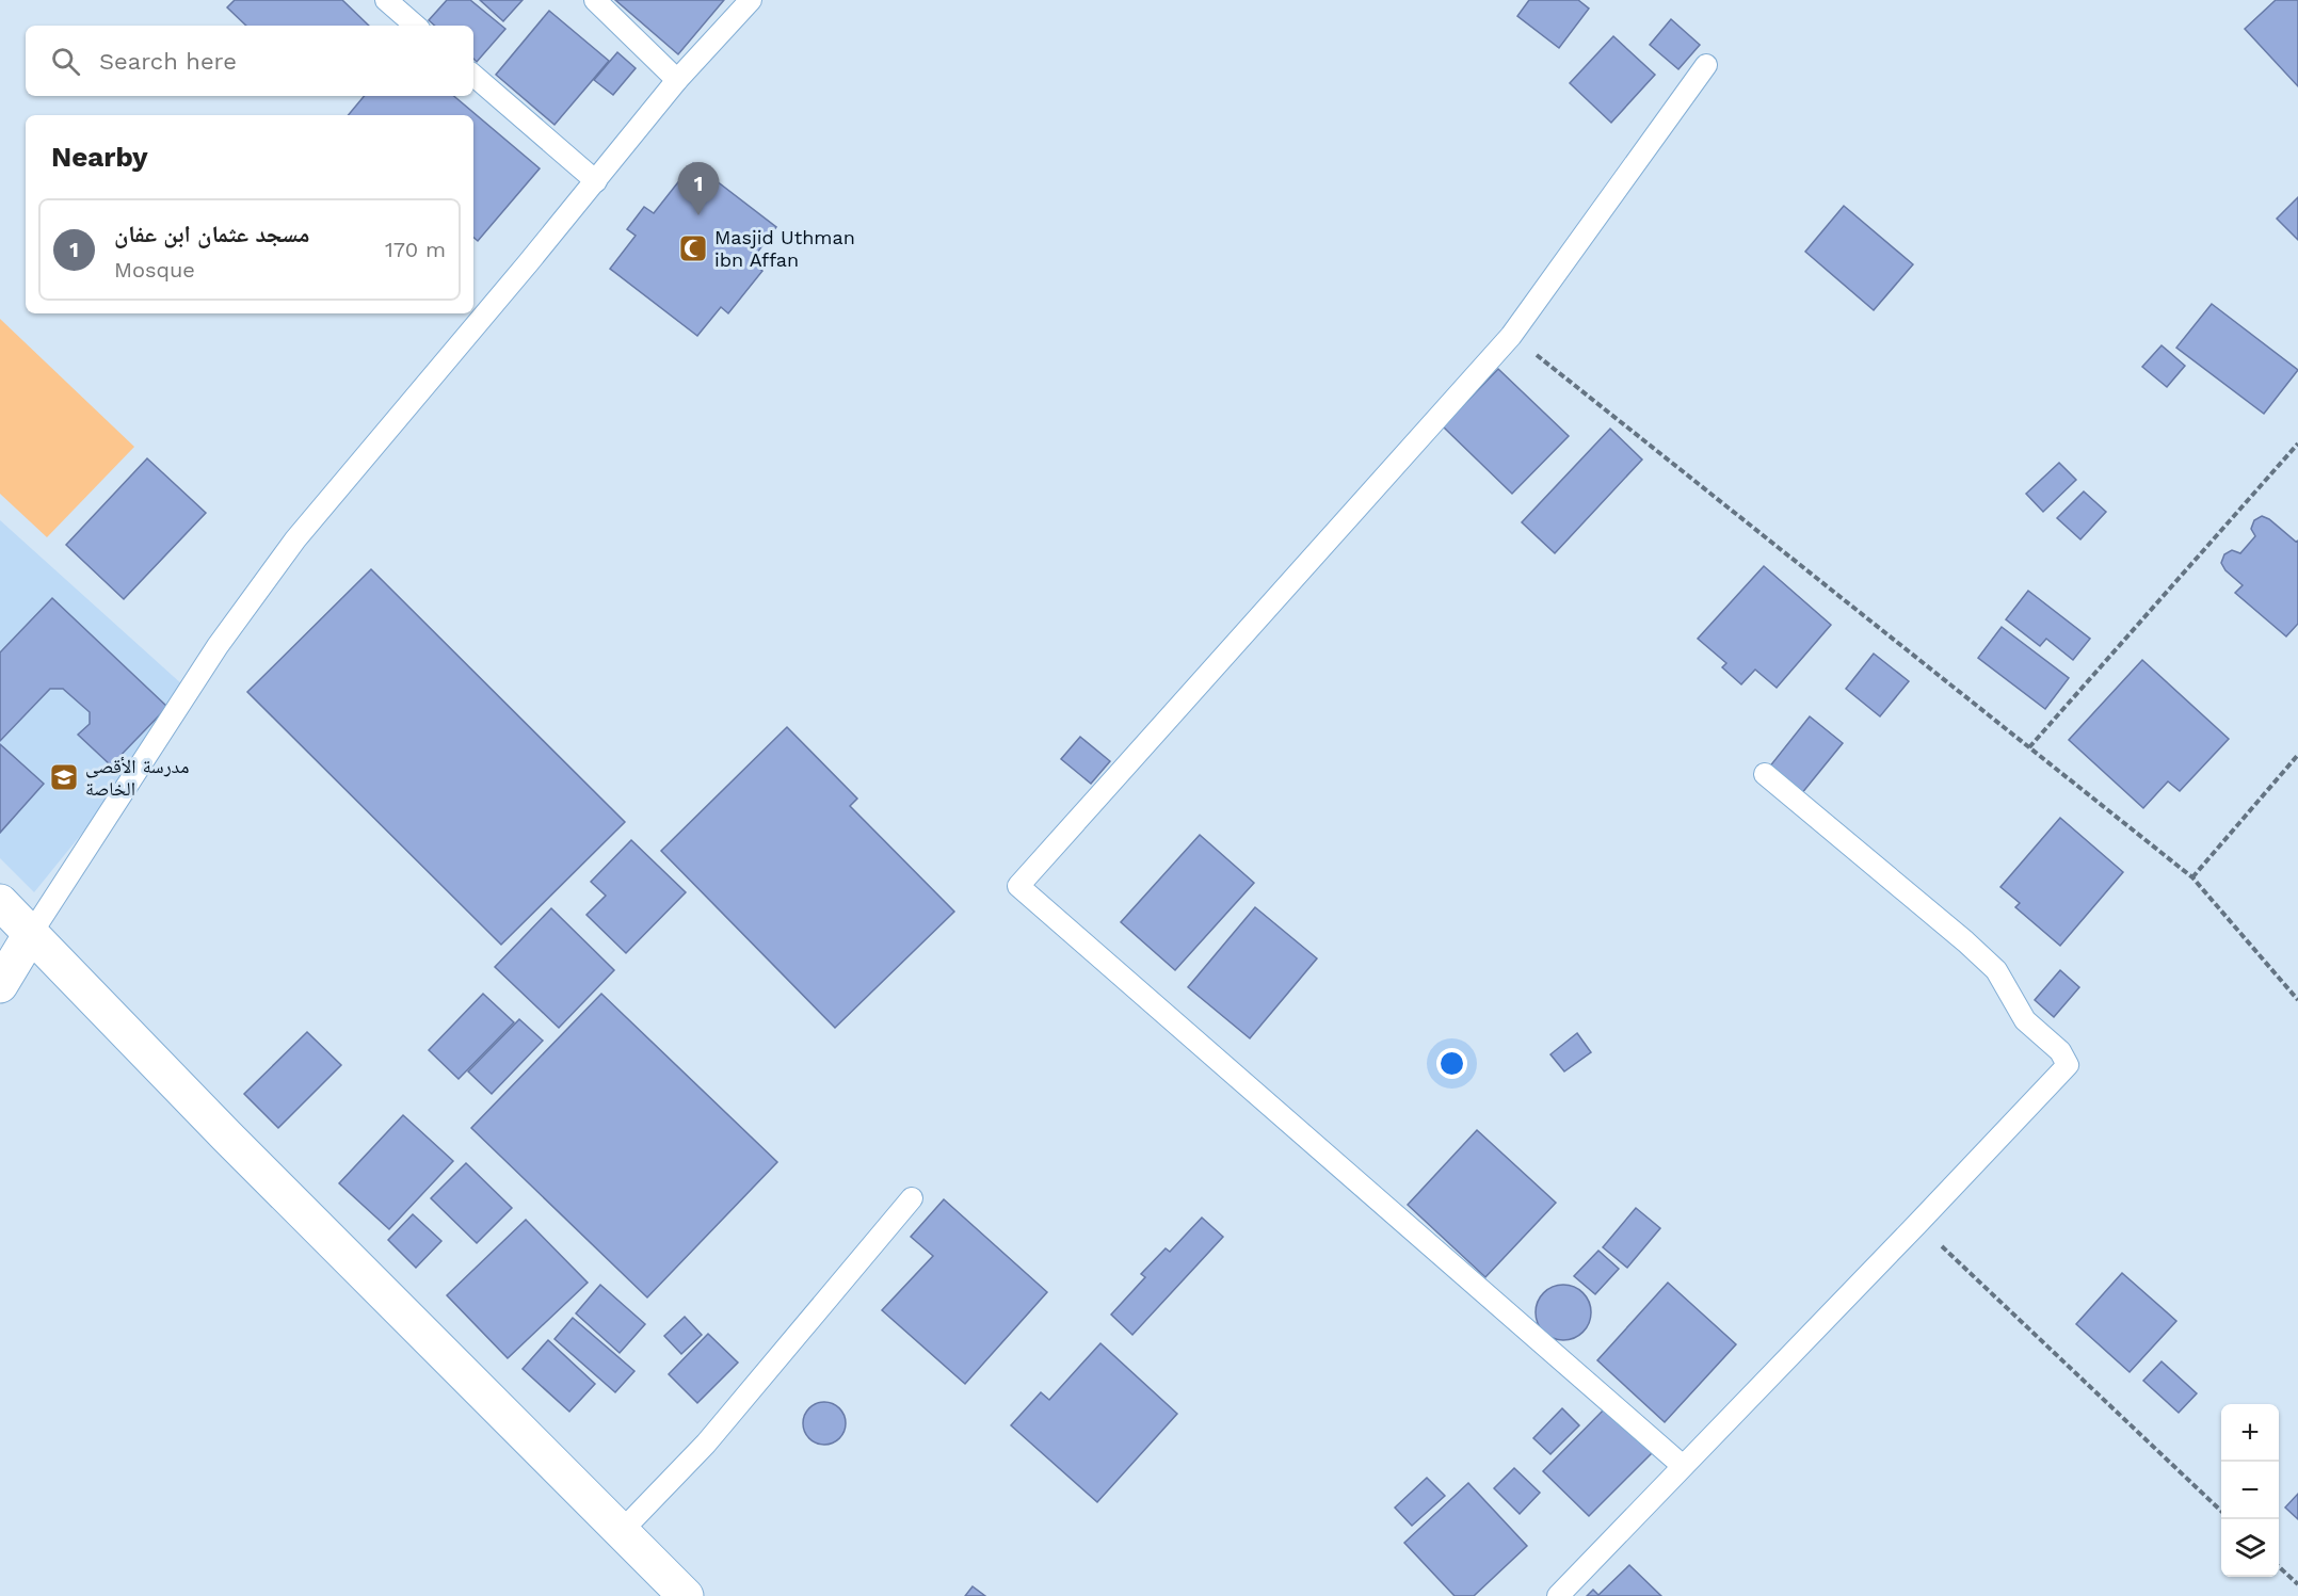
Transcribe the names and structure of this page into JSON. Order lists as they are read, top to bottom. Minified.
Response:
{"places":{"mosque":["Masjid Uthman ibn Affan"],"school or university":["مدرسة الأقصى الخاصة"]},"page":{"search":"Search here","heading":"Nearby","pins":"1","list":[{"mark":"1","name":"مسجد عثمان ابن عفان","note":"Mosque","value":"170 m"}],"map_buttons":["+","−"]}}
